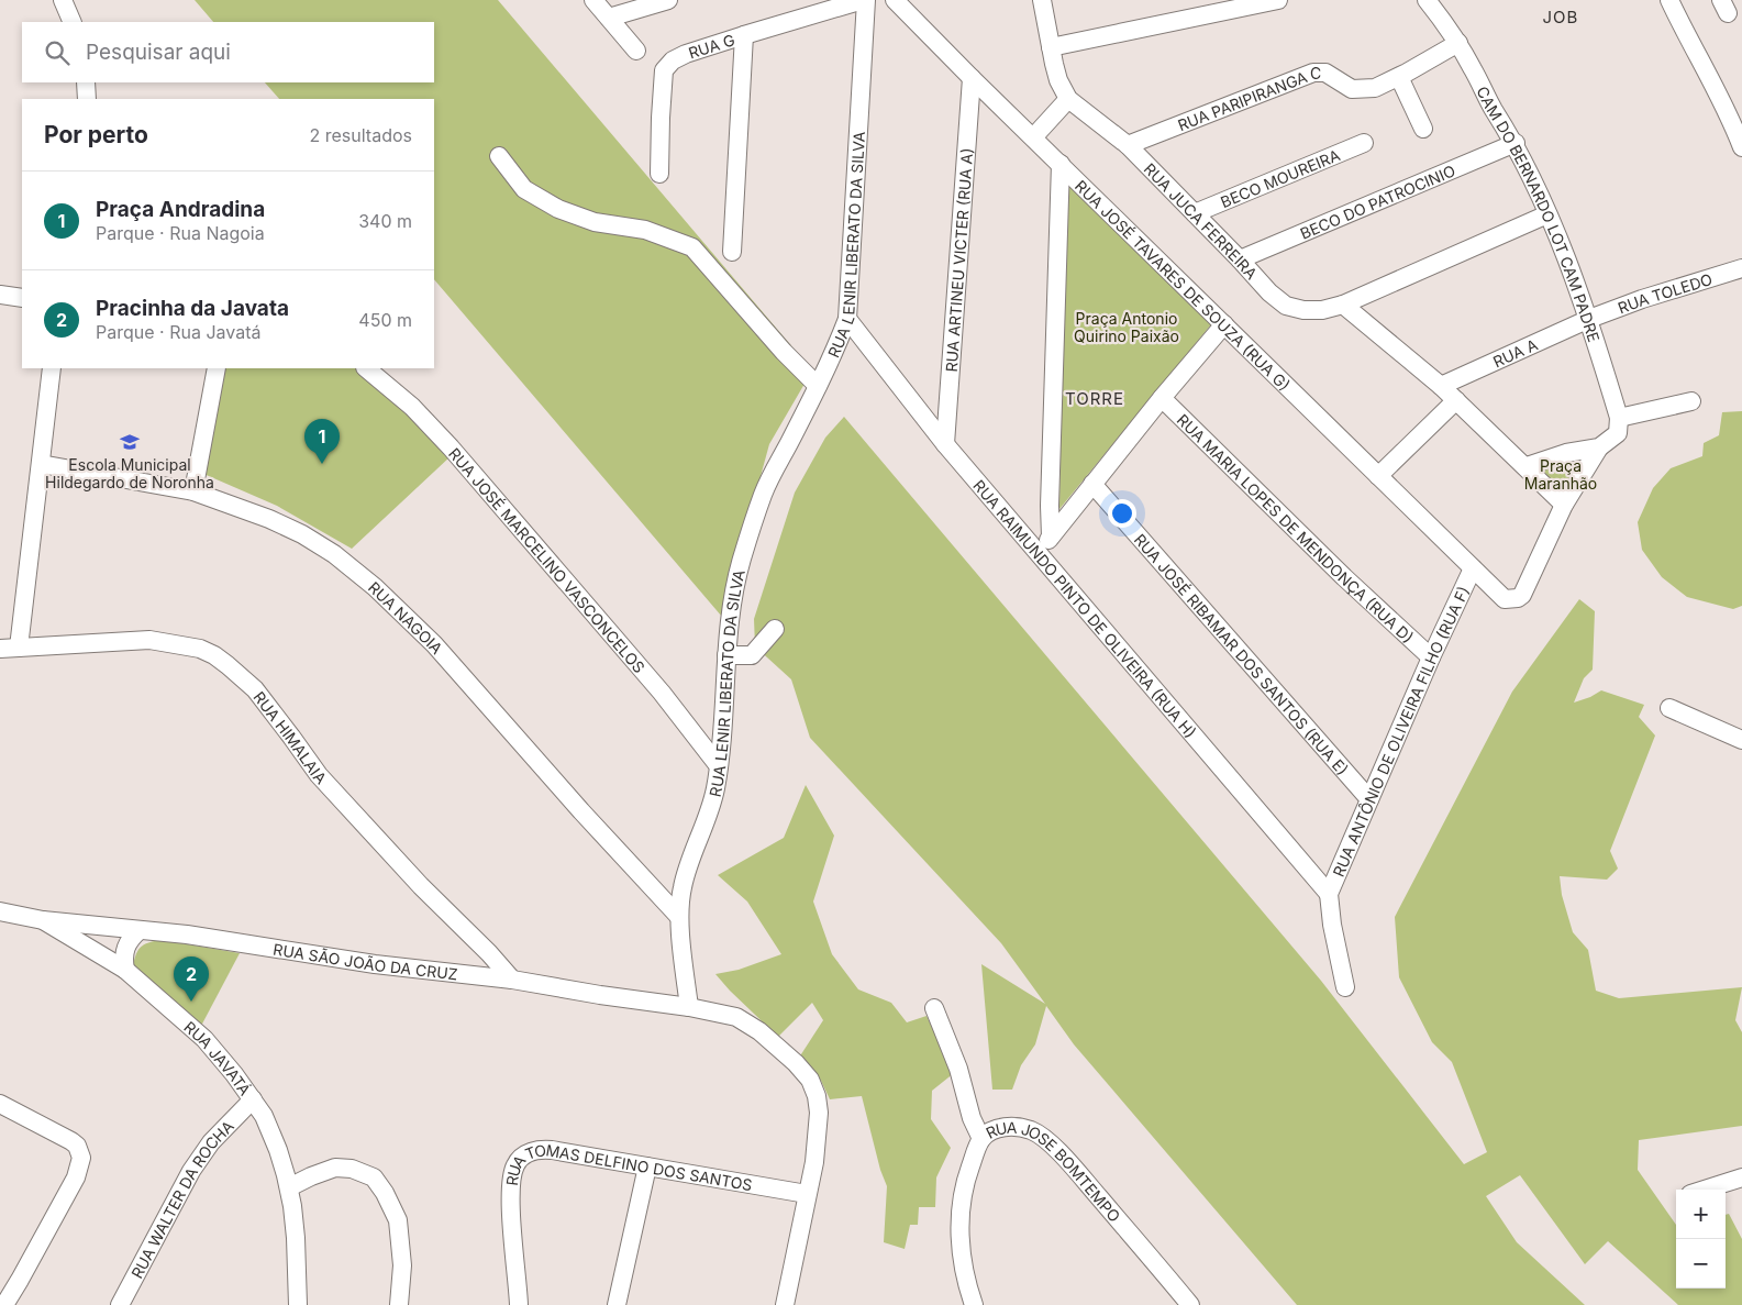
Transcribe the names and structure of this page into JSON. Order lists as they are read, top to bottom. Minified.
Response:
{"streets":{"street":["RUA G","RUA PARIPIRANGA C","BECO MOUREIRA","BECO DO PATROCINIO","CAM DO BERNARDO LOT CAM PADRE","RUA JUCA FERREIRA","RUA LENIR LIBERATO DA SILVA","RUA ARTINEU VICTER (RUA A)","RUA JOSÉ TAVARES DE SOUZA (RUA G)","RUA TOLEDO","RUA A","RUA MARIA LOPES DE MENDONÇA (RUA D)","RUA JOSÉ MARCELINO VASCONCELOS","RUA RAIMUNDO PINTO DE OLIVEIRA (RUA H)","RUA NAGOIA","RUA JOSÉ RIBAMAR DOS SANTOS (RUA E)","RUA ANTÔNIO DE OLIVEIRA FILHO (RUA F)","RUA HIMALAIA","RUA SÃO JOÃO DA CRUZ","RUA JAVATÁ","RUA JOSE BOMTEMPO","RUA TOMAS DELFINO DOS SANTOS","RUA WALTER DA ROCHA"]},"crossings":[["RUA G","RUA LENIR LIBERATO DA SILVA"],["RUA PARIPIRANGA C","CAM DO BERNARDO LOT CAM PADRE"],["RUA PARIPIRANGA C","RUA JUCA FERREIRA"],["BECO MOUREIRA","RUA JUCA FERREIRA"],["BECO DO PATROCINIO","CAM DO BERNARDO LOT CAM PADRE"],["BECO DO PATROCINIO","RUA JUCA FERREIRA"],["CAM DO BERNARDO LOT CAM PADRE","RUA JUCA FERREIRA"],["CAM DO BERNARDO LOT CAM PADRE","RUA TOLEDO"],["CAM DO BERNARDO LOT CAM PADRE","RUA A"],["RUA LENIR LIBERATO DA SILVA","RUA JOSÉ MARCELINO VASCONCELOS"],["RUA LENIR LIBERATO DA SILVA","RUA RAIMUNDO PINTO DE OLIVEIRA (RUA H)"],["RUA LENIR LIBERATO DA SILVA","RUA NAGOIA"],["RUA LENIR LIBERATO DA SILVA","RUA SÃO JOÃO DA CRUZ"],["RUA ARTINEU VICTER (RUA A)","RUA JOSÉ TAVARES DE SOUZA (RUA G)"],["RUA ARTINEU VICTER (RUA A)","RUA RAIMUNDO PINTO DE OLIVEIRA (RUA H)"],["RUA JOSÉ TAVARES DE SOUZA (RUA G)","RUA ANTÔNIO DE OLIVEIRA FILHO (RUA F)"],["RUA TOLEDO","RUA A"],["RUA MARIA LOPES DE MENDONÇA (RUA D)","RUA ANTÔNIO DE OLIVEIRA FILHO (RUA F)"],["RUA RAIMUNDO PINTO DE OLIVEIRA (RUA H)","RUA ANTÔNIO DE OLIVEIRA FILHO (RUA F)"],["RUA JOSÉ RIBAMAR DOS SANTOS (RUA E)","RUA ANTÔNIO DE OLIVEIRA FILHO (RUA F)"],["RUA HIMALAIA","RUA SÃO JOÃO DA CRUZ"],["RUA SÃO JOÃO DA CRUZ","RUA JAVATÁ"],["RUA JAVATÁ","RUA WALTER DA ROCHA"]],"districts":["JOB","TORRE"],"parks":["Praça Antonio Quirino Paixão","Praça Maranhão"],"places":{"school or university":["Escola Municipal Hildegardo de Noronha"]},"page":{"search":"Pesquisar aqui","heading":["Por perto","2 resultados"],"list":[{"mark":"1","name":"Praça Andradina","note":"Parque · Rua Nagoia","value":"340 m"},{"mark":"2","name":"Pracinha da Javata","note":"Parque · Rua Javatá","value":"450 m"}],"pins":["1","2"],"map_buttons":["+","−"]}}
